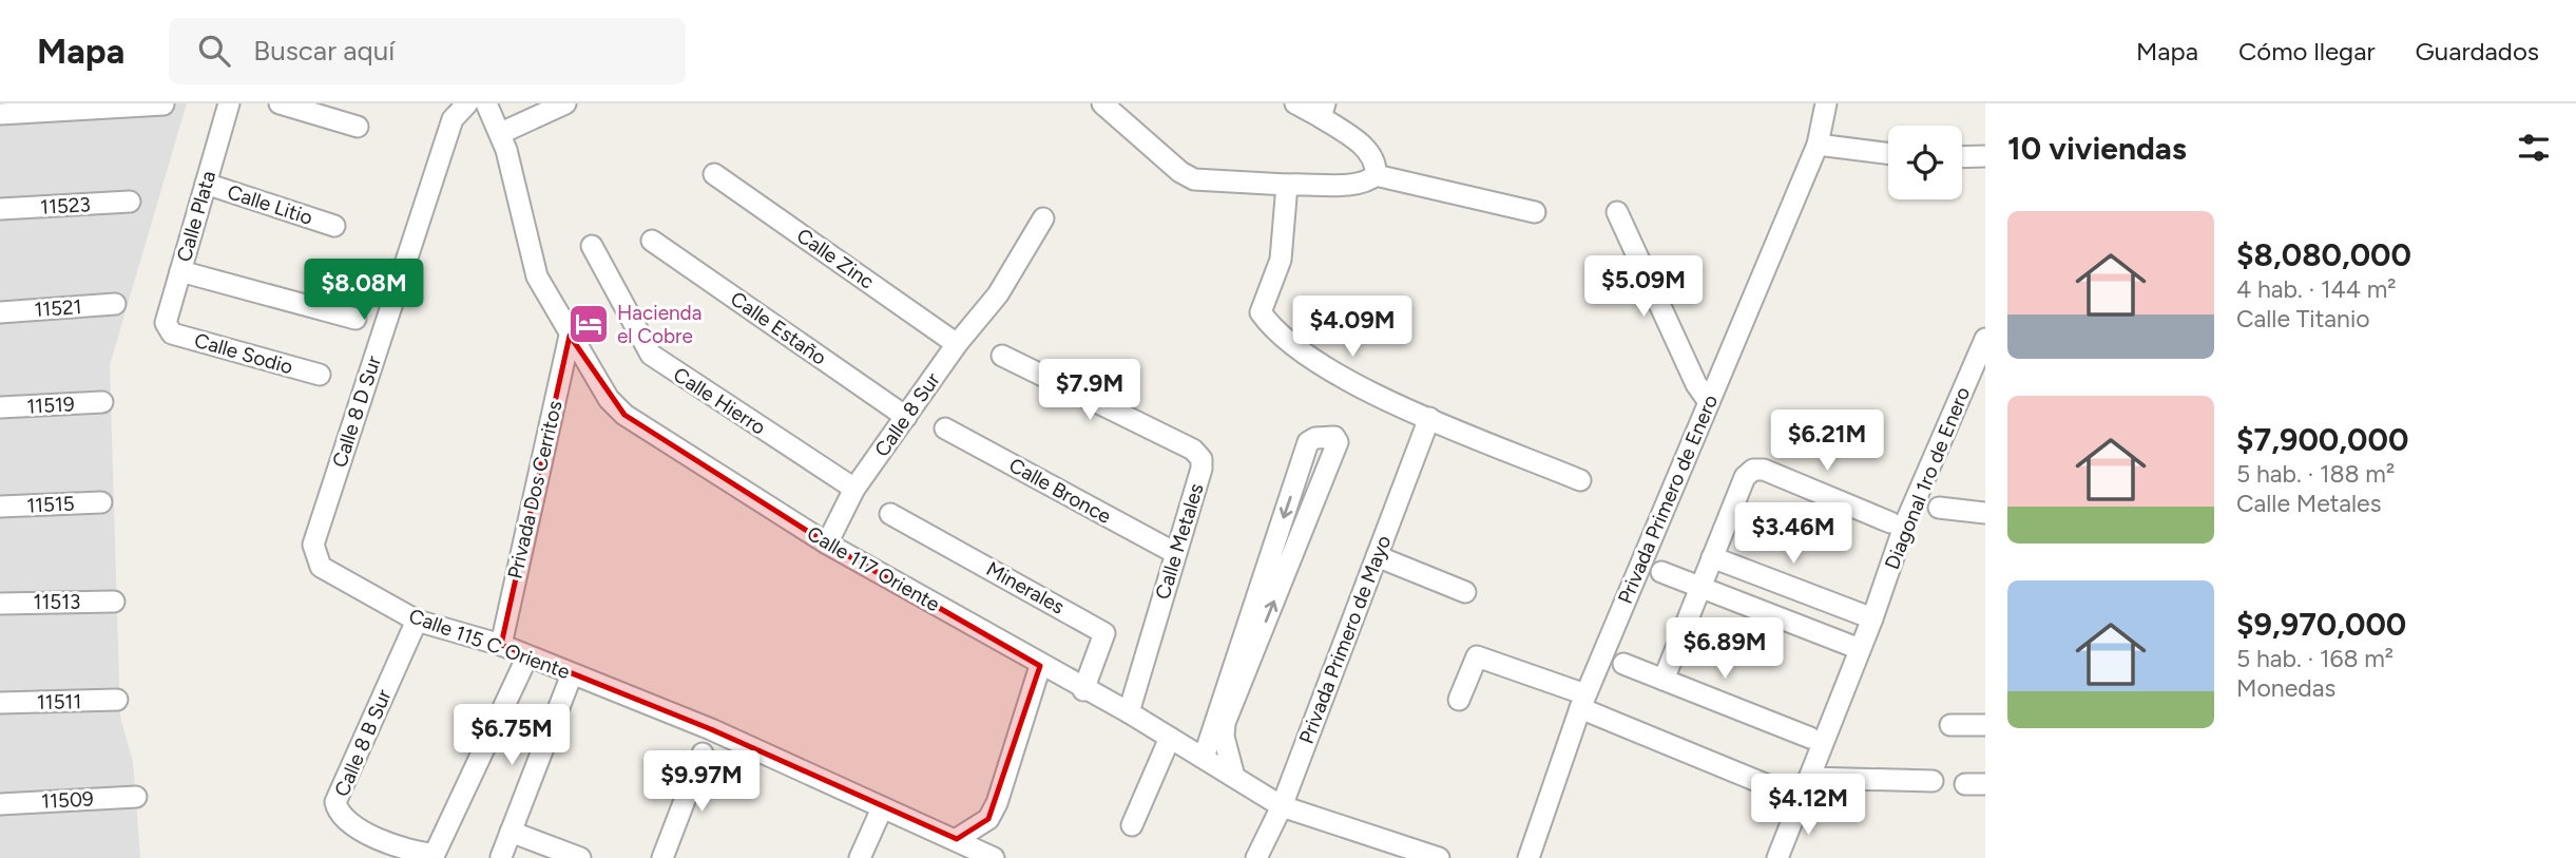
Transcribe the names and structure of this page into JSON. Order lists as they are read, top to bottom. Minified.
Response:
{"streets":{"street":["Calle Litio","11523","Calle Plata","Calle Zinc","11521","Calle Estaño","Calle Sodio","Calle Hierro","11519","Calle 8 D Sur","Calle 8 Sur","Diagonal 1ro de Enero","Privada Dos Cerritos","Calle Bronce","Privada Primero de Enero","11515","Calle Metales","Calle 117 Oriente","Minerales","11513","Privada Primero de Mayo","Calle 115 C Oriente","11511","Calle 8 B Sur","11509"]},"crossings":[["Calle Litio","Calle Plata"],["Calle Plata","Calle Sodio"],["Calle Zinc","Calle 8 Sur"],["Calle Estaño","Calle 8 Sur"],["Calle Hierro","Calle 8 Sur"],["Calle 8 D Sur","Calle 115 C Oriente"],["Calle 8 Sur","Calle 117 Oriente"],["Privada Dos Cerritos","Calle 117 Oriente"],["Privada Dos Cerritos","Calle 115 C Oriente"],["Calle Bronce","Calle Metales"],["Calle Metales","Calle 117 Oriente"],["Calle 117 Oriente","Minerales"],["Calle 117 Oriente","Privada Primero de Mayo"],["Calle 115 C Oriente","Calle 8 B Sur"]],"places":{"hotel":["Hacienda el Cobre"]},"page":{"header":"Mapa","search":"Buscar aquí","nav":["Mapa","Cómo llegar","Guardados"],"heading":"10 viviendas","list":[{"name":"$8,080,000","note":"4 hab. · 144 m² · Calle Titanio"},{"name":"$7,900,000","note":"5 hab. · 188 m² · Calle Metales"},{"name":"$9,970,000","note":"5 hab. · 168 m² · Monedas"}],"price":["$5.09M","$8.08M","$4.09M","$7.9M","$6.21M","$3.46M","$6.89M","$6.75M","$9.97M","$4.12M"]}}
